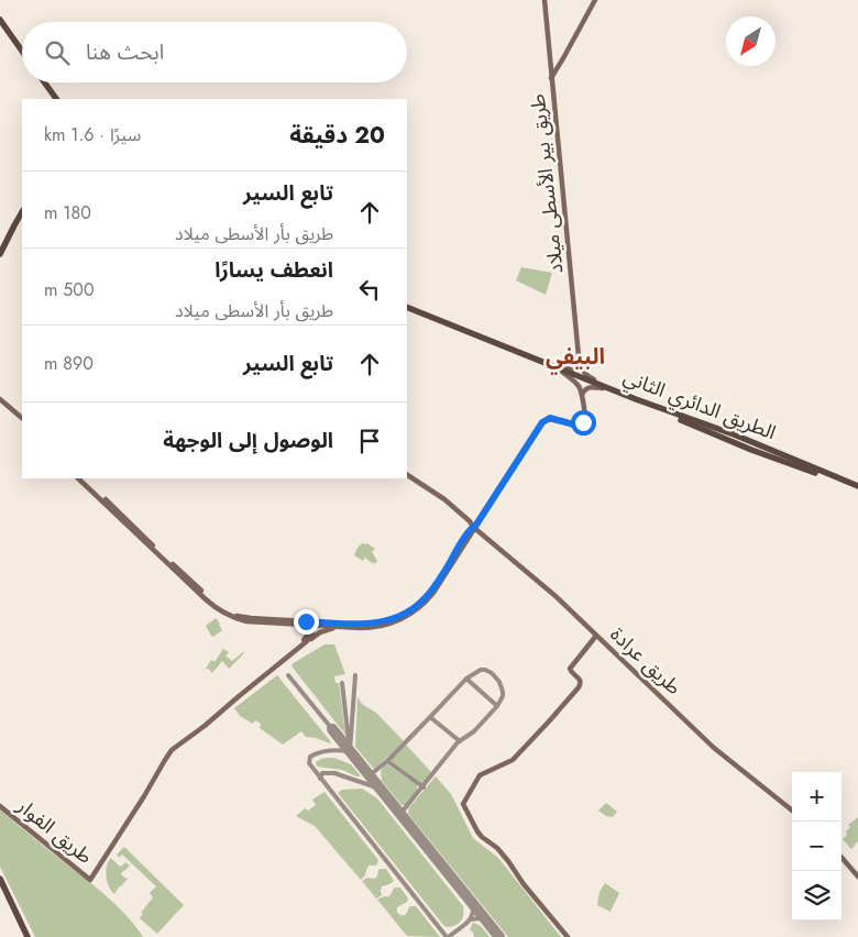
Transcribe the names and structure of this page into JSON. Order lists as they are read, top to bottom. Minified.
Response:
{"streets":{"highway":["الطريق الدائري الثاني"],"main road":["طريق بير الأسطى ميلاد","طريق عرادة","طريق الفوار"]},"districts":["البيفي"],"north":"bottom left","page":{"search":"ابحث هنا","heading":["20 دقيقة","سيرًا · 1.6 km"],"list":[["تابع السير","طريق بأر الأسطى ميلاد","180 m"],["انعطف يسارًا","طريق بأر الأسطى ميلاد","500 m"],["تابع السير","890 m"],"الوصول إلى الوجهة"],"map_buttons":["+","−"]}}
